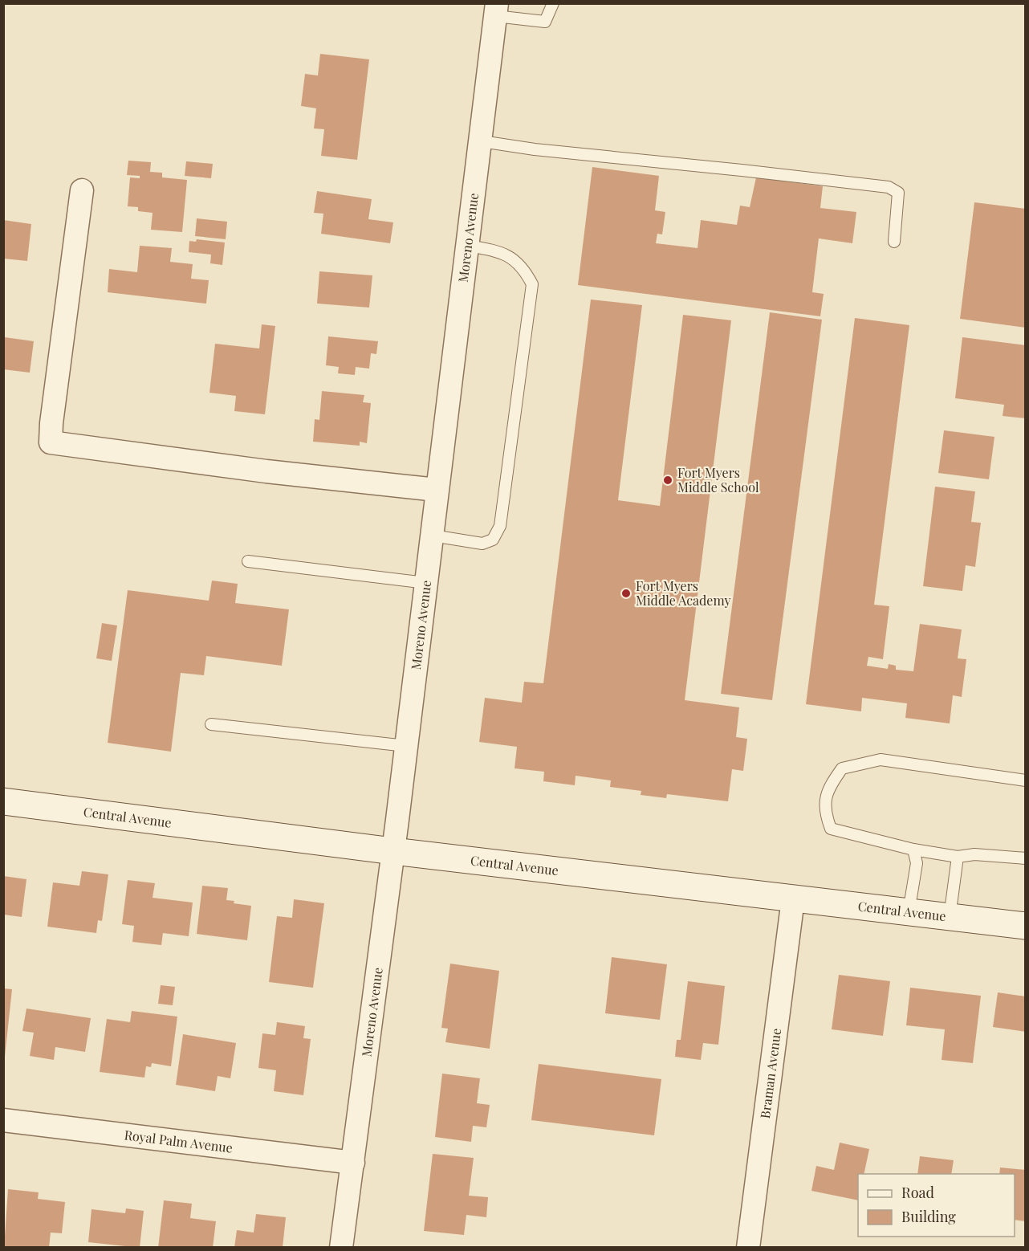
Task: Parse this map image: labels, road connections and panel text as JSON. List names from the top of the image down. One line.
{"streets":{"street":["Moreno Avenue","Central Avenue","Braman Avenue","Royal Palm Avenue"]},"crossings":[["Moreno Avenue","Central Avenue"],["Moreno Avenue","Royal Palm Avenue"],["Central Avenue","Braman Avenue"]],"places":["Fort Myers Middle School","Fort Myers Middle Academy"],"legend":["Road","Building"]}
